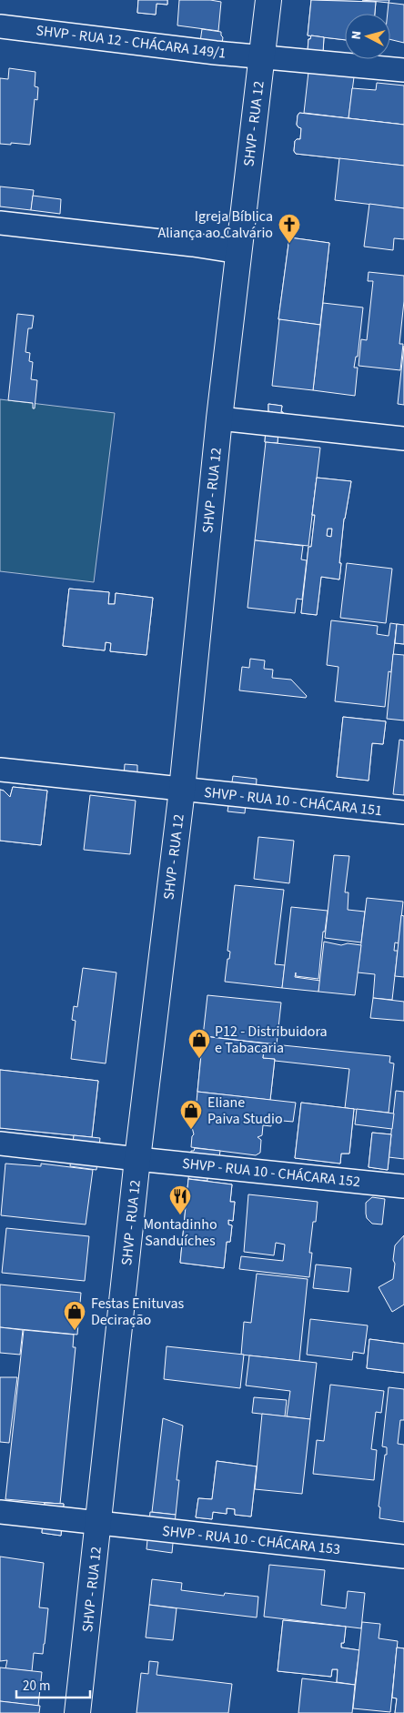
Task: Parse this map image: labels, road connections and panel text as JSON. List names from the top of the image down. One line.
{"streets":{"street":["SHVP - RUA 12 - CHÁCARA 149/1","SHVP - RUA 12","SHVP - RUA 10 - CHÁCARA 151","SHVP - RUA 10 - CHÁCARA 152","SHVP - RUA 10 - CHÁCARA 153"]},"crossings":[["SHVP - RUA 12 - CHÁCARA 149/1","SHVP - RUA 12"],["SHVP - RUA 12","SHVP - RUA 10 - CHÁCARA 151"],["SHVP - RUA 12","SHVP - RUA 10 - CHÁCARA 152"],["SHVP - RUA 12","SHVP - RUA 10 - CHÁCARA 153"]],"places":{"church":["Igreja Bíblica Aliança ao Calvário"],"shop":["P12 - Distribuidora e Tabacaria","Eliane Paiva Studio","Festas Enituvas Deciração"],"restaurant":["Montadinho Sanduíches"]},"scale_bar":"20 m","north":"left"}
